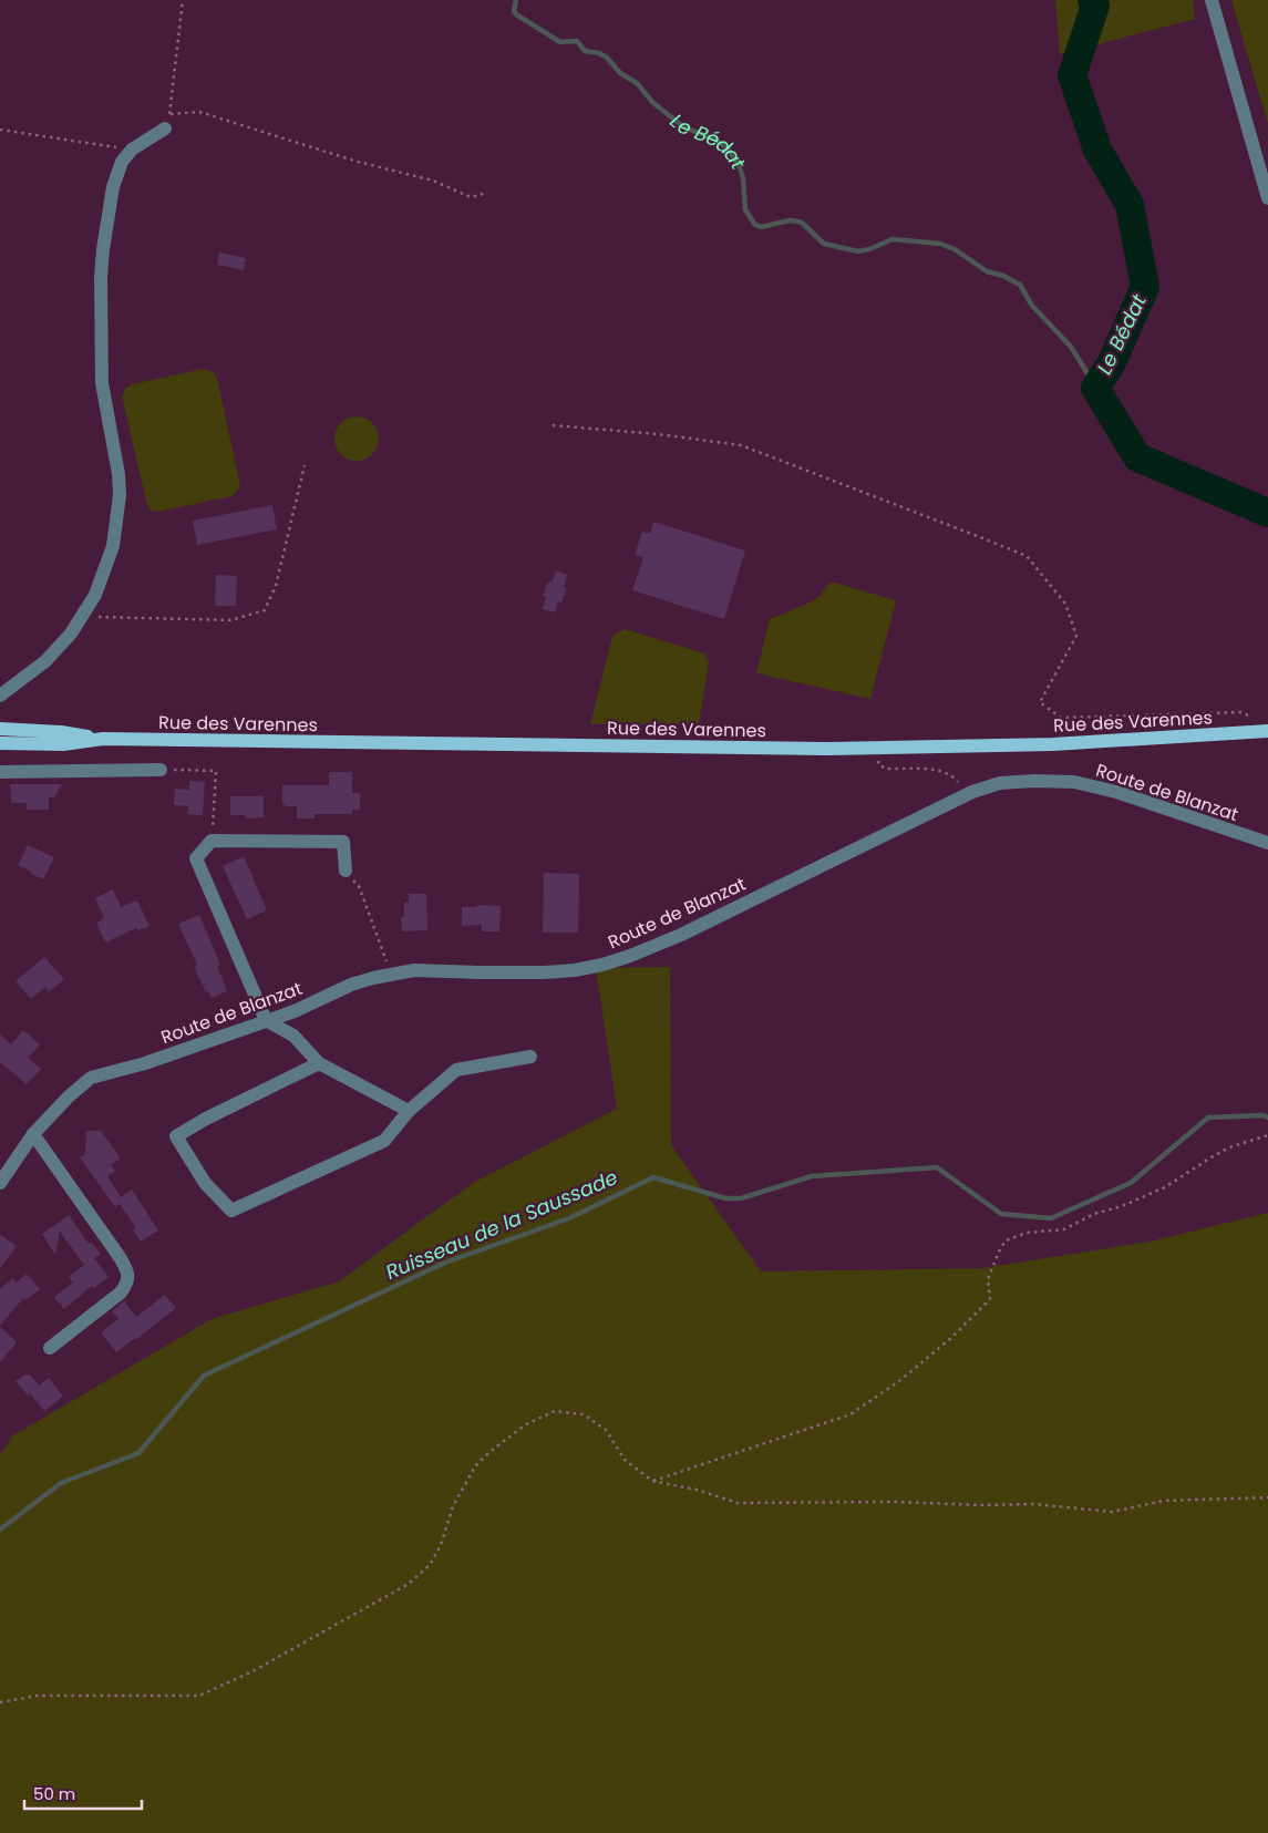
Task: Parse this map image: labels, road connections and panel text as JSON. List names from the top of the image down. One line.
{"streets":{"main road":["Rue des Varennes"],"street":["Route de Blanzat"]},"water":["Le Bédat","Ruisseau de la Saussade"],"scale_bar":"50 m"}
